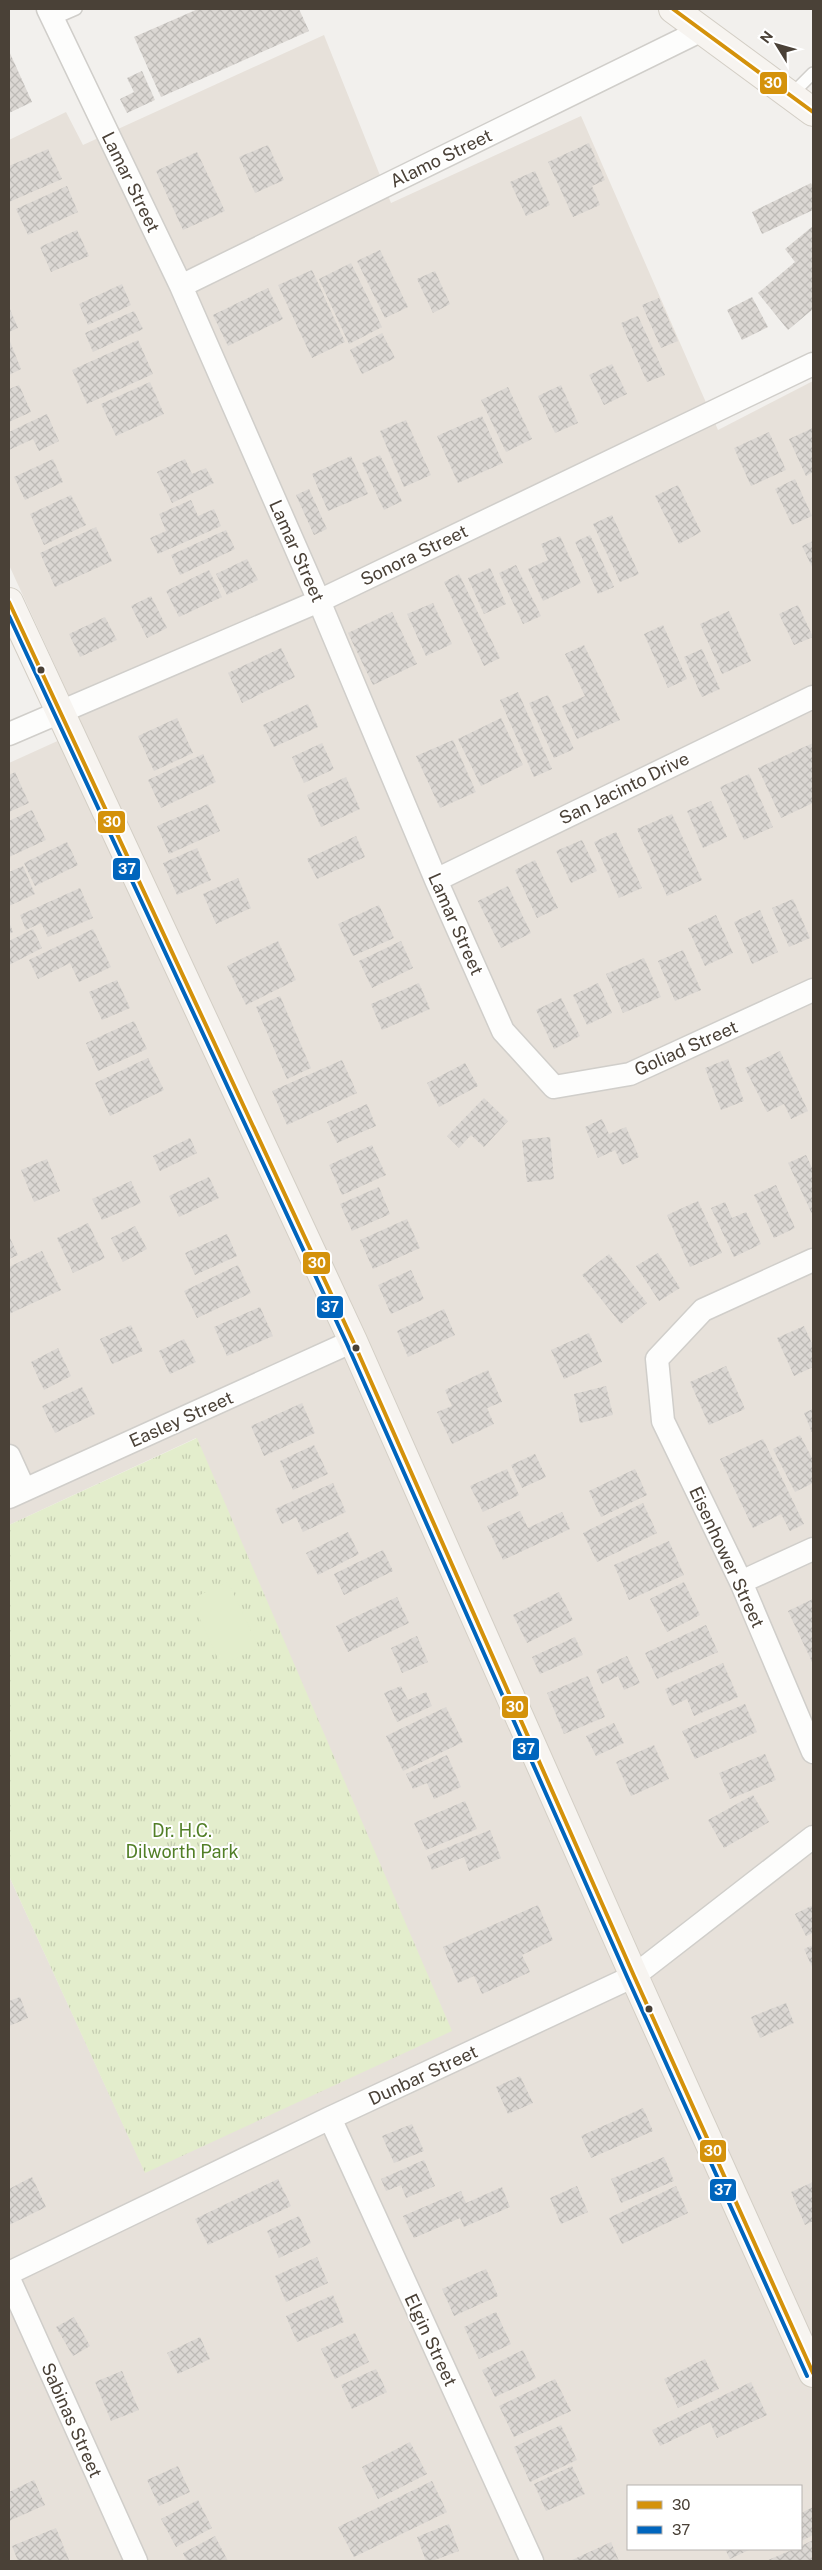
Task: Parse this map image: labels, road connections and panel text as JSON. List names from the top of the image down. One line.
{"streets":{"street":["Alamo Street","Lamar Street","Sonora Street","San Jacinto Drive","Goliad Street","Easley Street","Eisenhower Street","Dunbar Street","Elgin Street","Sabinas Street"]},"crossings":[["Alamo Street","Lamar Street"],["Lamar Street","Sonora Street"],["Lamar Street","San Jacinto Drive"],["Lamar Street","Goliad Street"],["Dunbar Street","Elgin Street"]],"parks":["Dr. H.C. Dilworth Park"],"lines":["transit line 30","transit line 37"],"legend":["30","37"],"north":"top left"}
